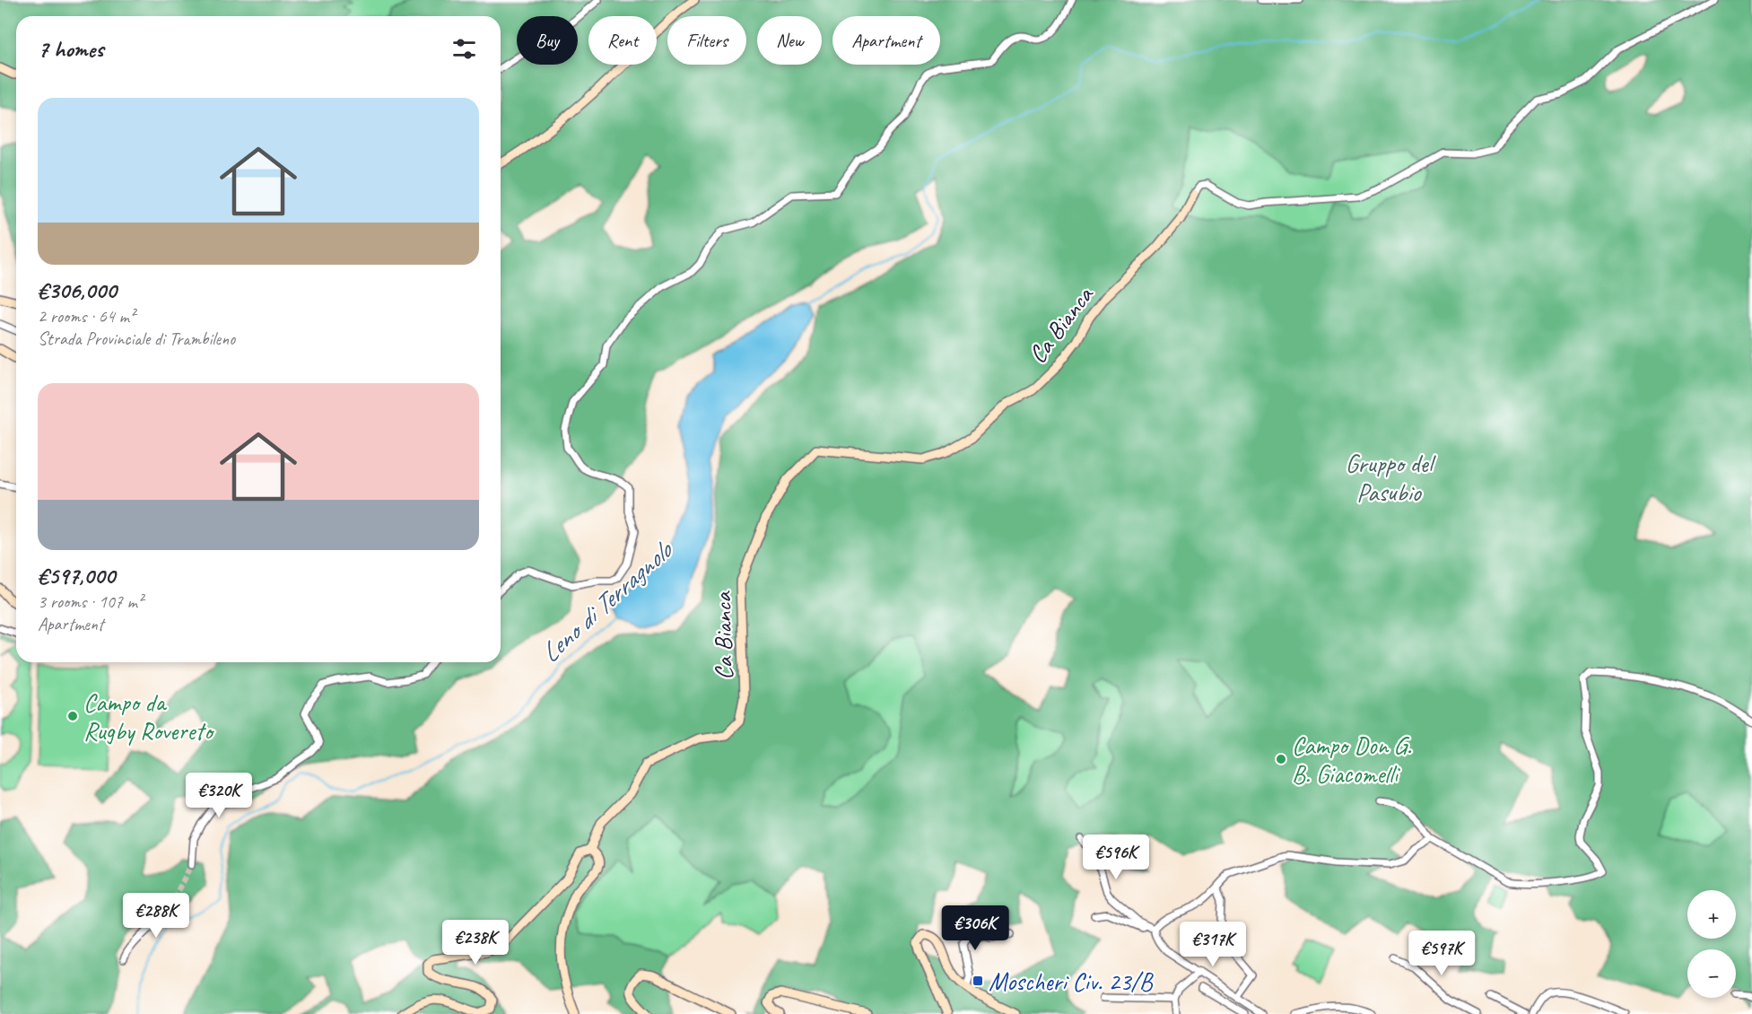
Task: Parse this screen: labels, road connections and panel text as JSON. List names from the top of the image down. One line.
{"streets":{"street":["Ca Bianca"]},"water":["Leno di Terragnolo"],"parks":["Gruppo del Pasubio"],"places":{"other":["Campo da Rugby Rovereto","Campo Don G. B. Giacomelli"],"transit":["Moscheri Civ. 23/B"]},"page":{"chip":["Buy","Rent","Filters","New","Apartment"],"heading":"7 homes","list":[{"name":"€306,000","note":"2 rooms · 64 m² · Strada Provinciale di Trambileno"},{"name":"€597,000","note":"3 rooms · 107 m² · Apartment"}],"price":["€320K","€596K","€288K","€306K","€238K","€317K","€597K"],"map_buttons":["+","−"]}}
